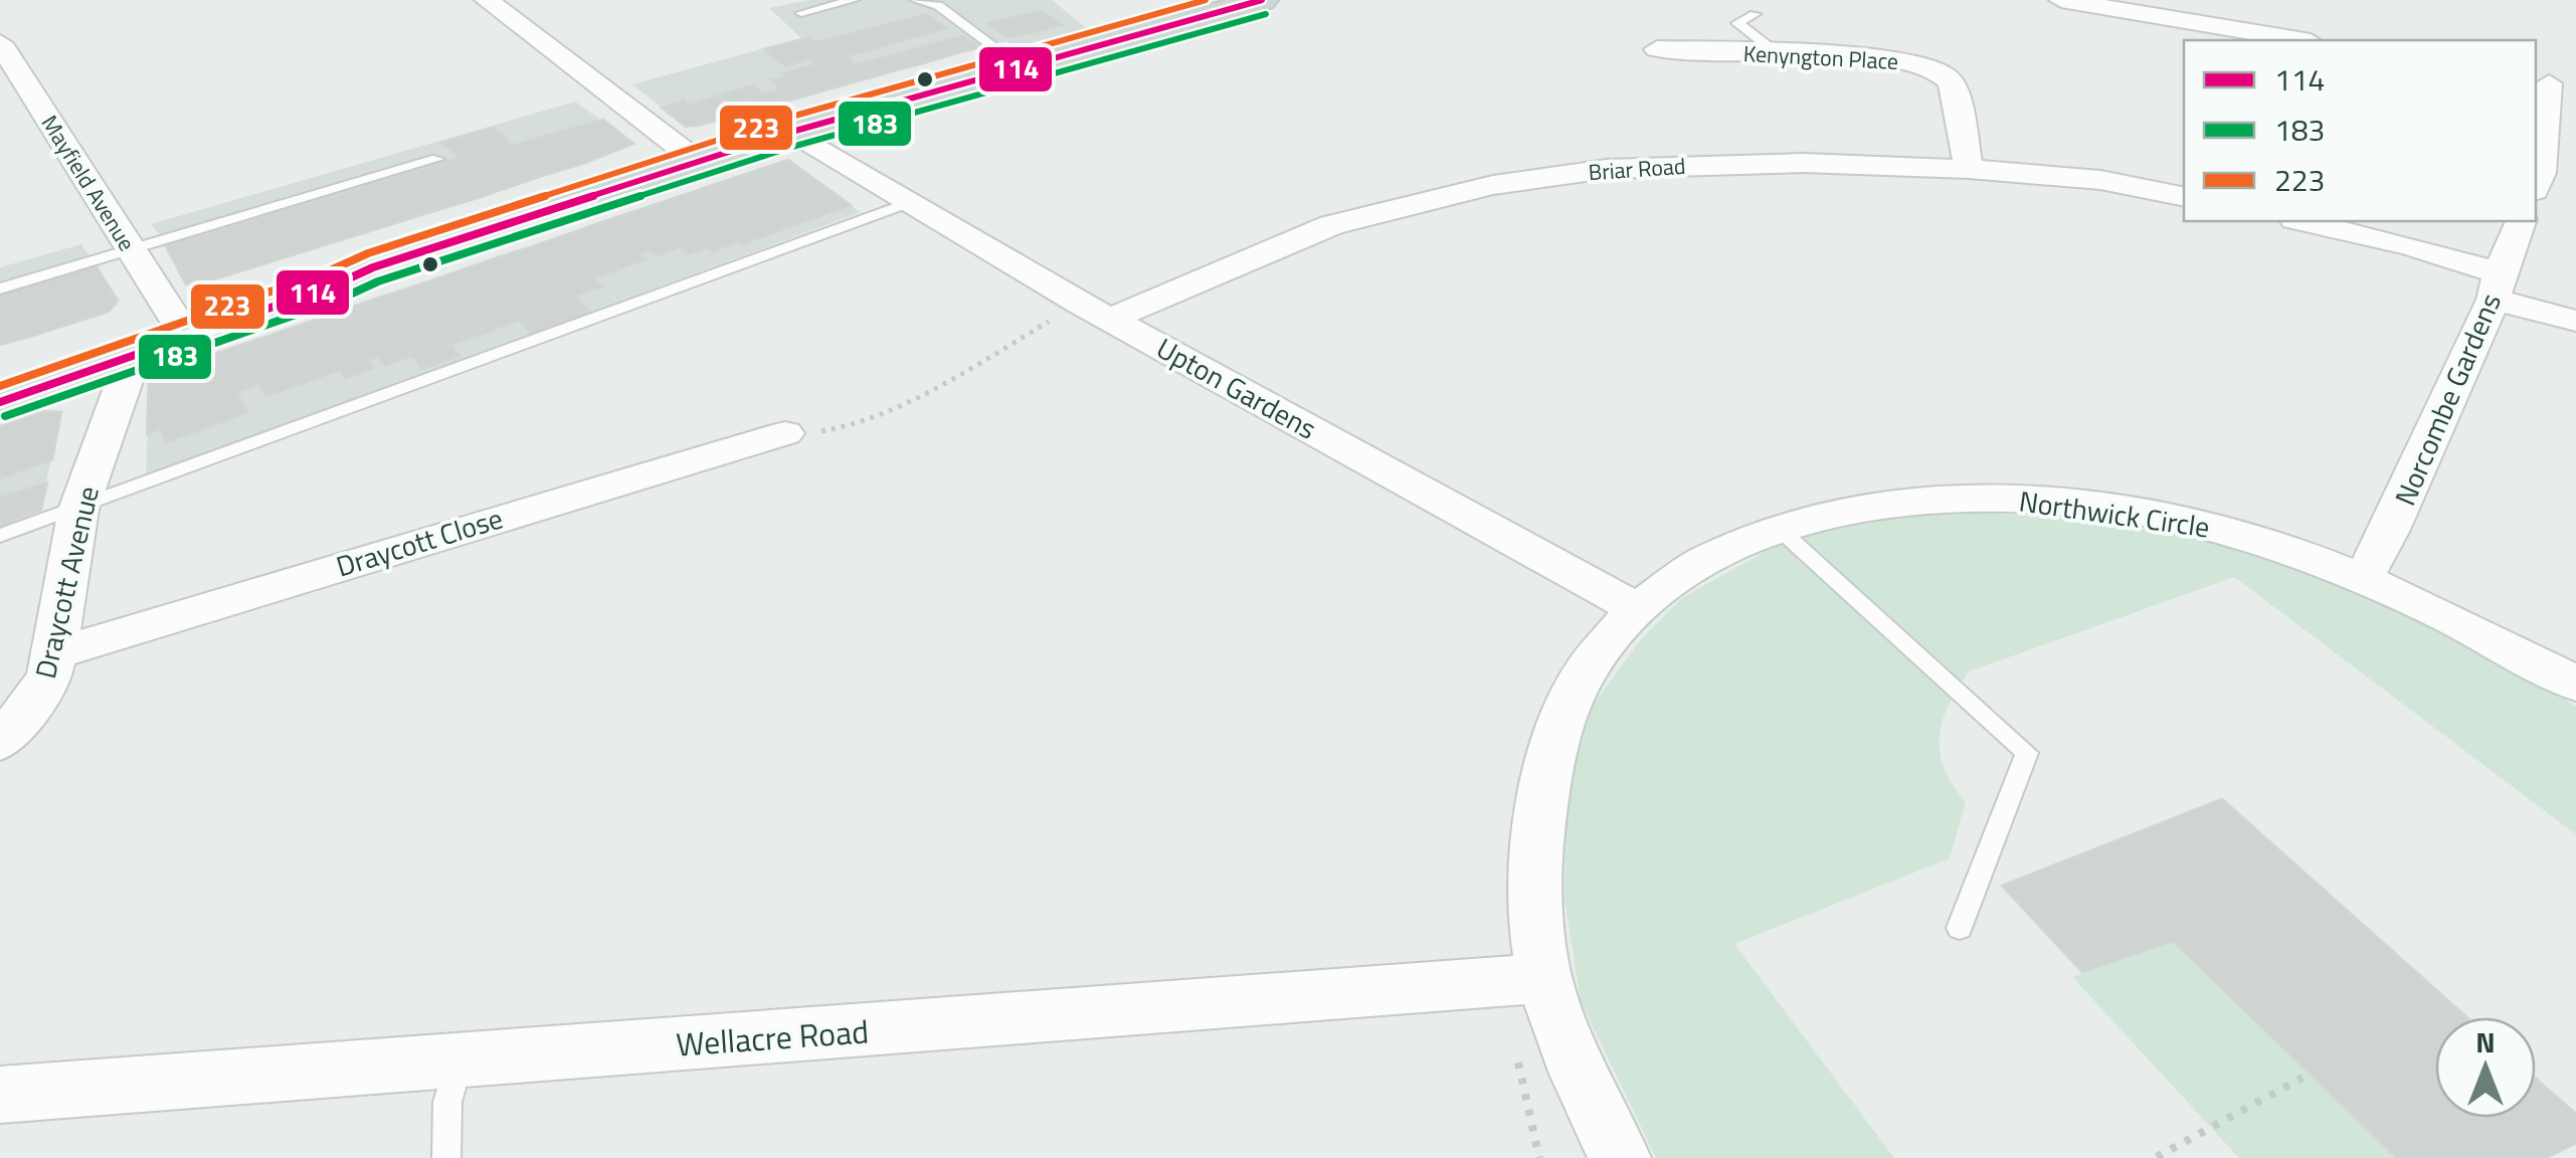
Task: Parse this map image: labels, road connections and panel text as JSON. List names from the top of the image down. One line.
{"streets":{"street":["Kenyngton Place","Briar Road","Mayfield Avenue","Upton Gardens","Norcombe Gardens","Northwick Circle","Draycott Close","Draycott Avenue","Wellacre Road"]},"crossings":[["Kenyngton Place","Briar Road"],["Briar Road","Upton Gardens"],["Upton Gardens","Northwick Circle"],["Norcombe Gardens","Northwick Circle"],["Northwick Circle","Wellacre Road"],["Draycott Close","Draycott Avenue"]],"lines":["transit line 114","transit line 223","transit line 183"],"legend":["114","183","223"],"north":"top"}
